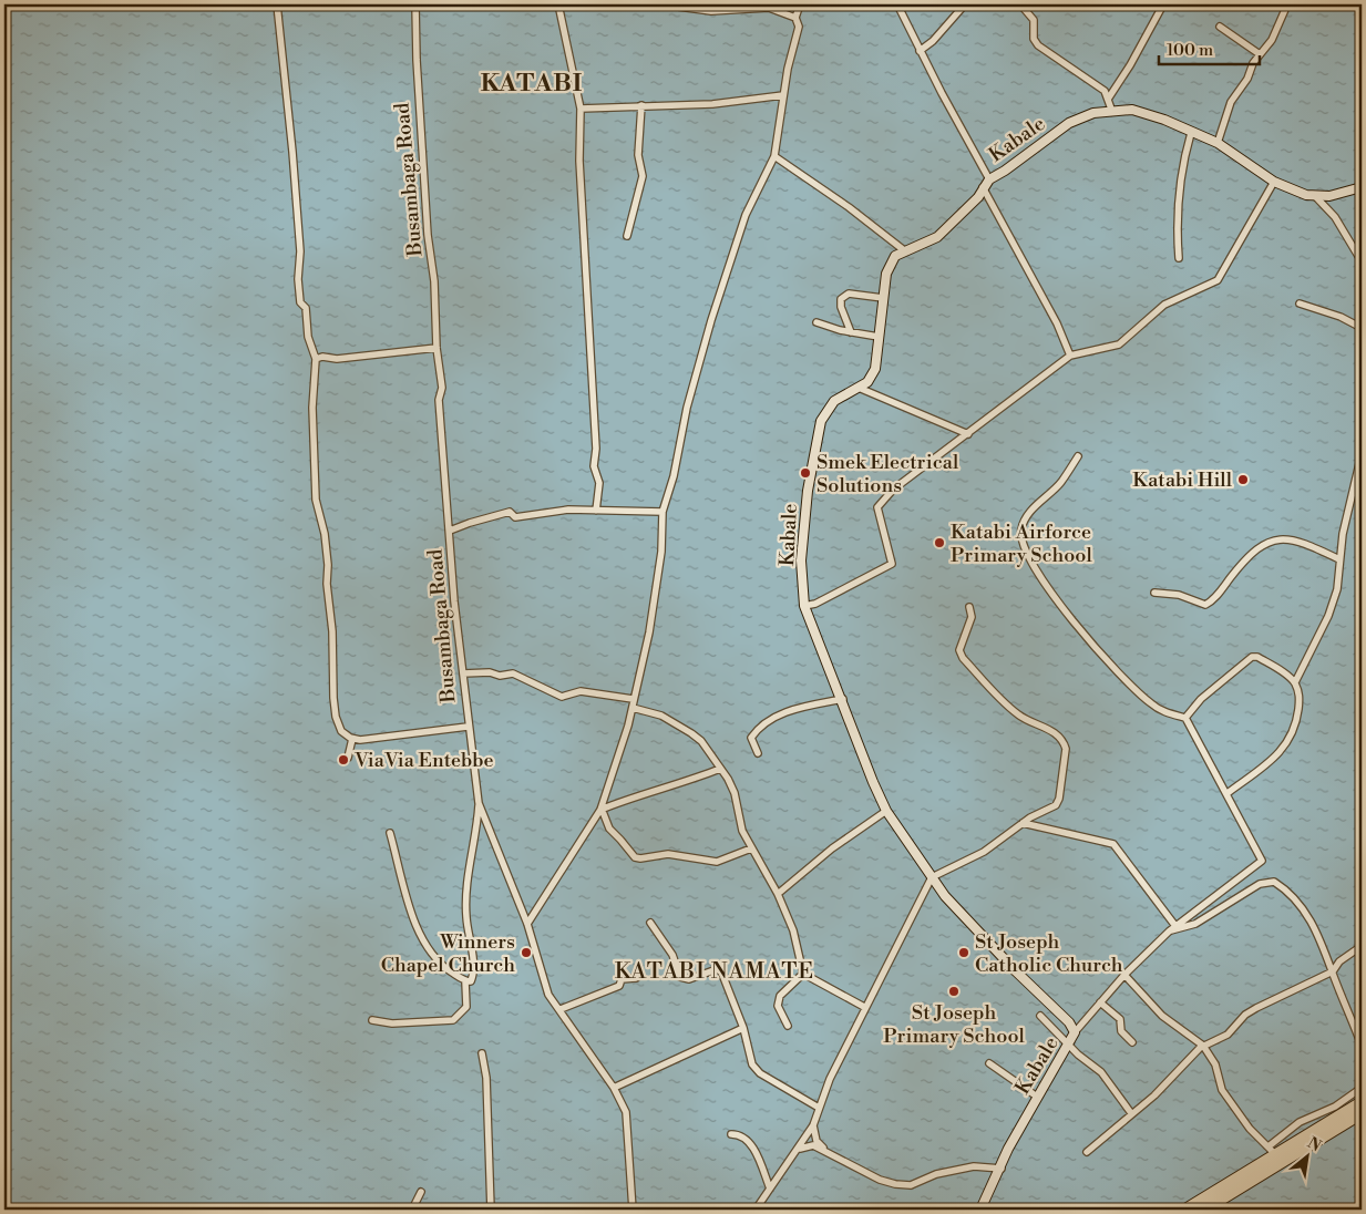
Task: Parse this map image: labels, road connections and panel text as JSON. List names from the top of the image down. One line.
{"streets":{"street":["Kabale","Busambaga Road"]},"districts":["KATABI","KATABI NAMATE"],"places":["Smek Electrical Solutions","Katabi Hill","Katabi Airforce Primary School","ViaVia Entebbe","Winners Chapel Church","St Joseph Catholic Church","St Joseph Primary School"],"scale_bar":"100 m","north":"top right"}
